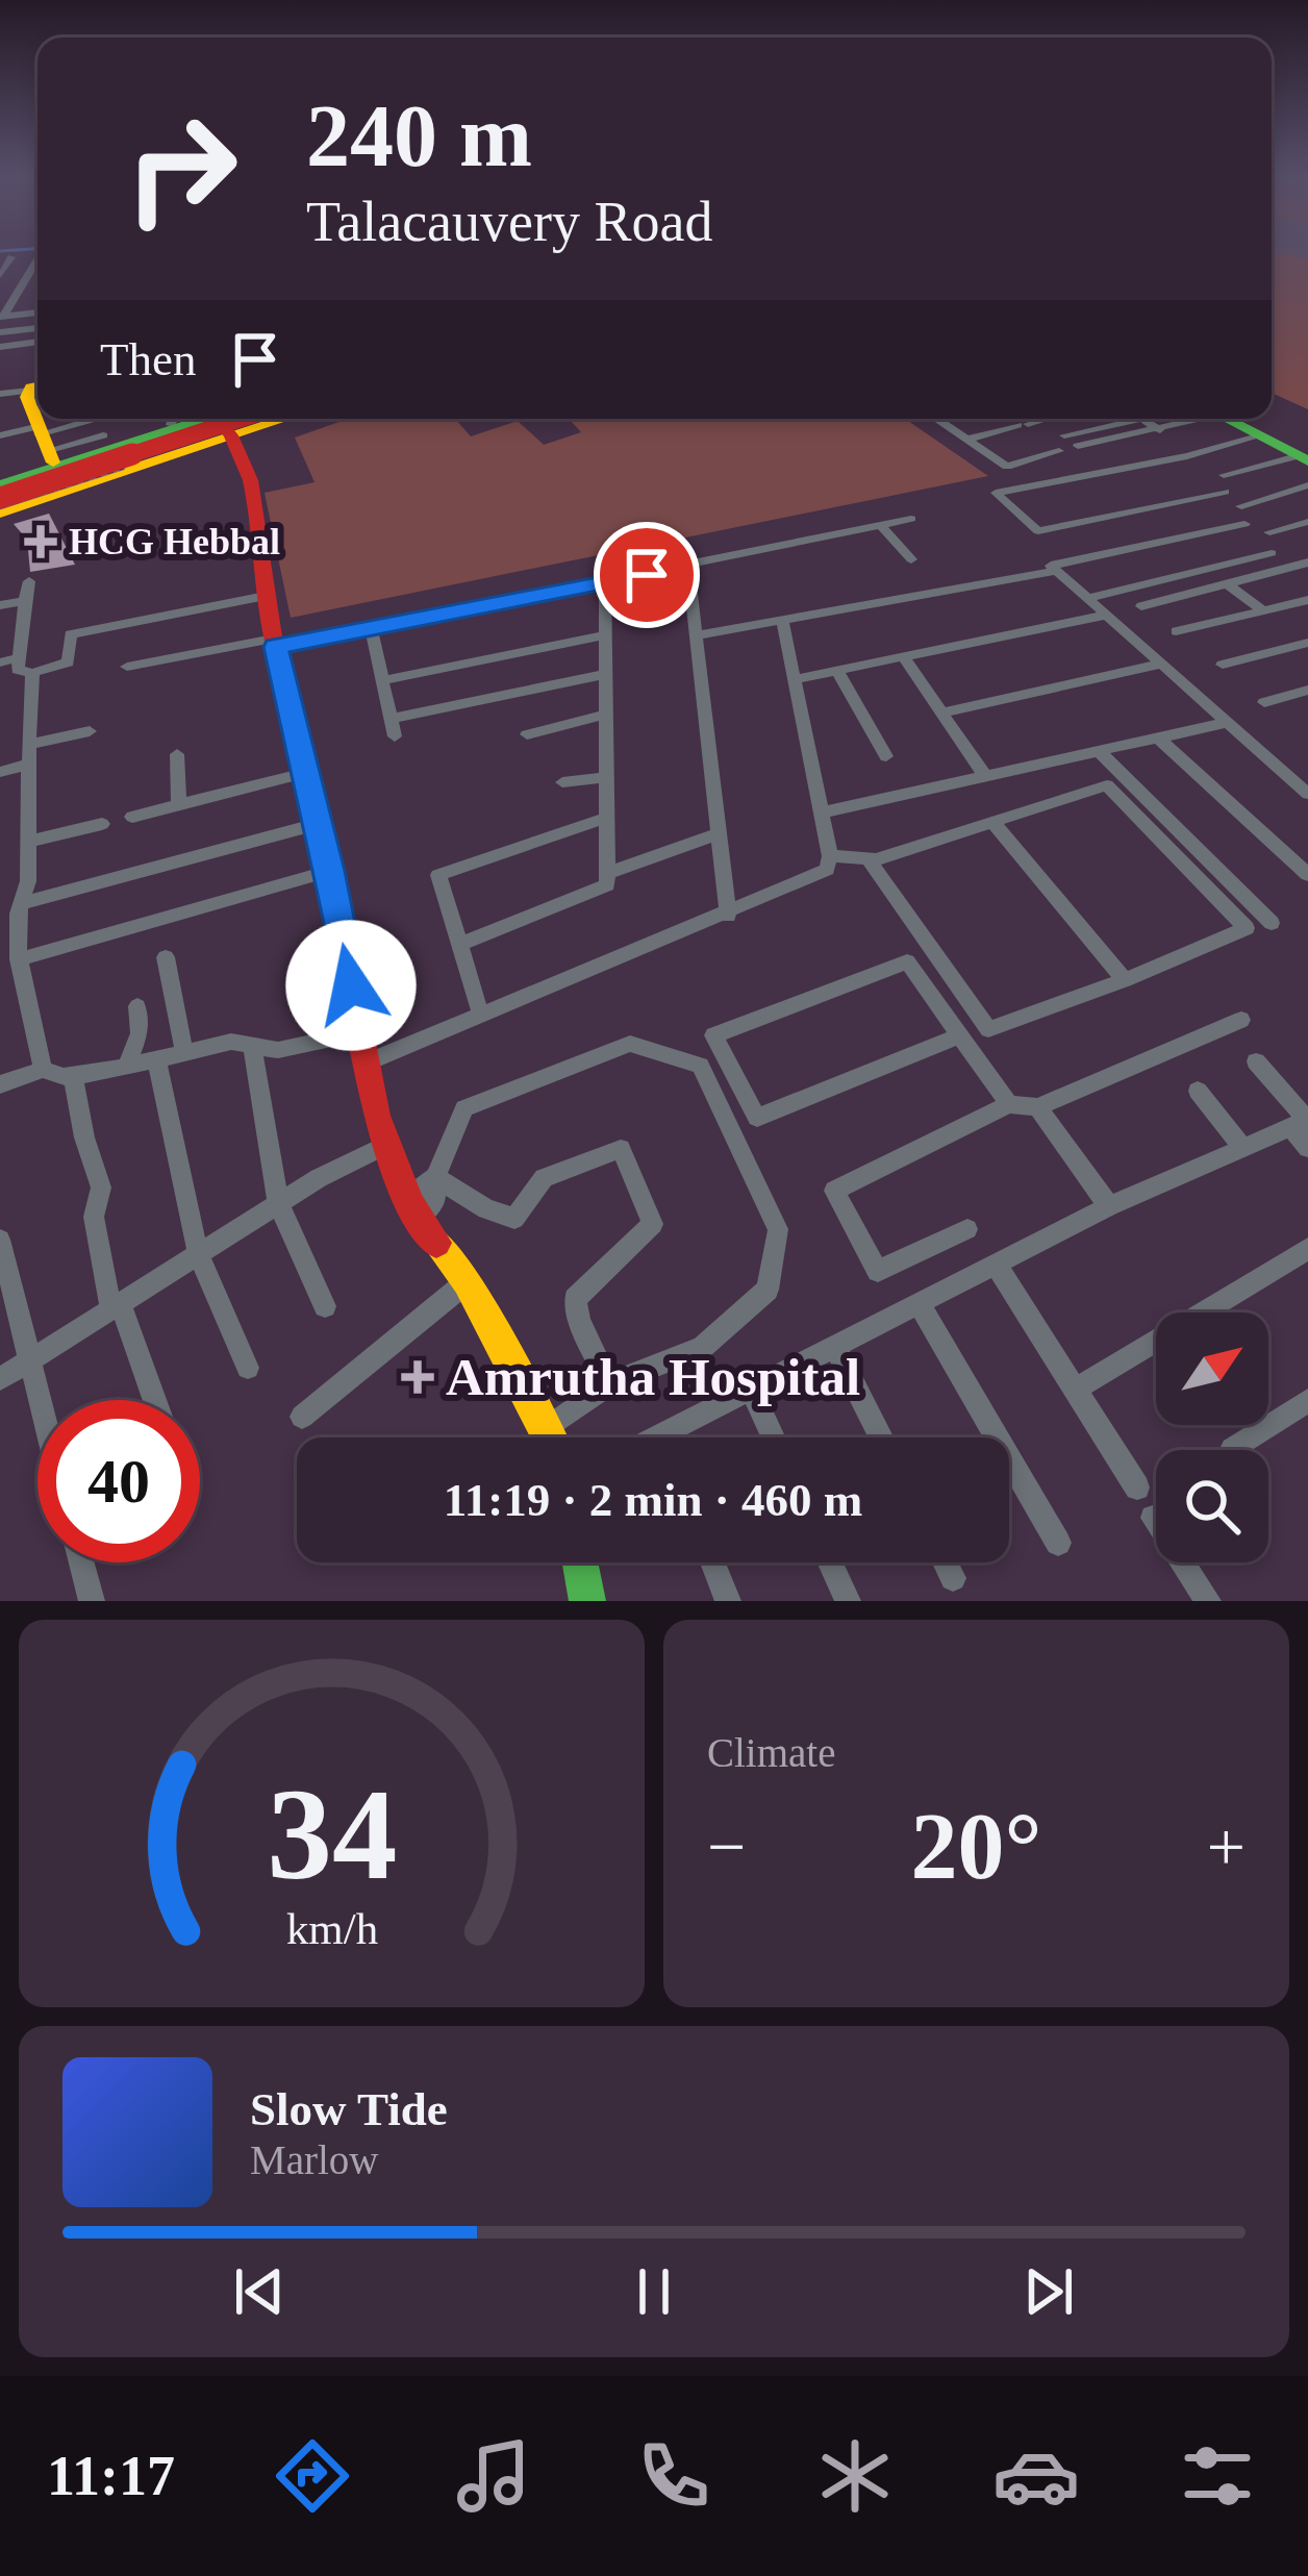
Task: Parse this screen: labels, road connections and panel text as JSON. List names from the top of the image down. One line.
{"places":{"health":["HCG Hebbal","Amrutha Hospital"]},"north":"top right","page":{"turn":["240 m","Talacauvery Road"],"then":"Then","limit":"40","trip":"11:19 · 2 min · 460 m","tile":"Climate","heat":["−","20°","+"],"song":["Slow Tide","Marlow"],"tabs":"11:17","gauge":["34","km/h"]}}
